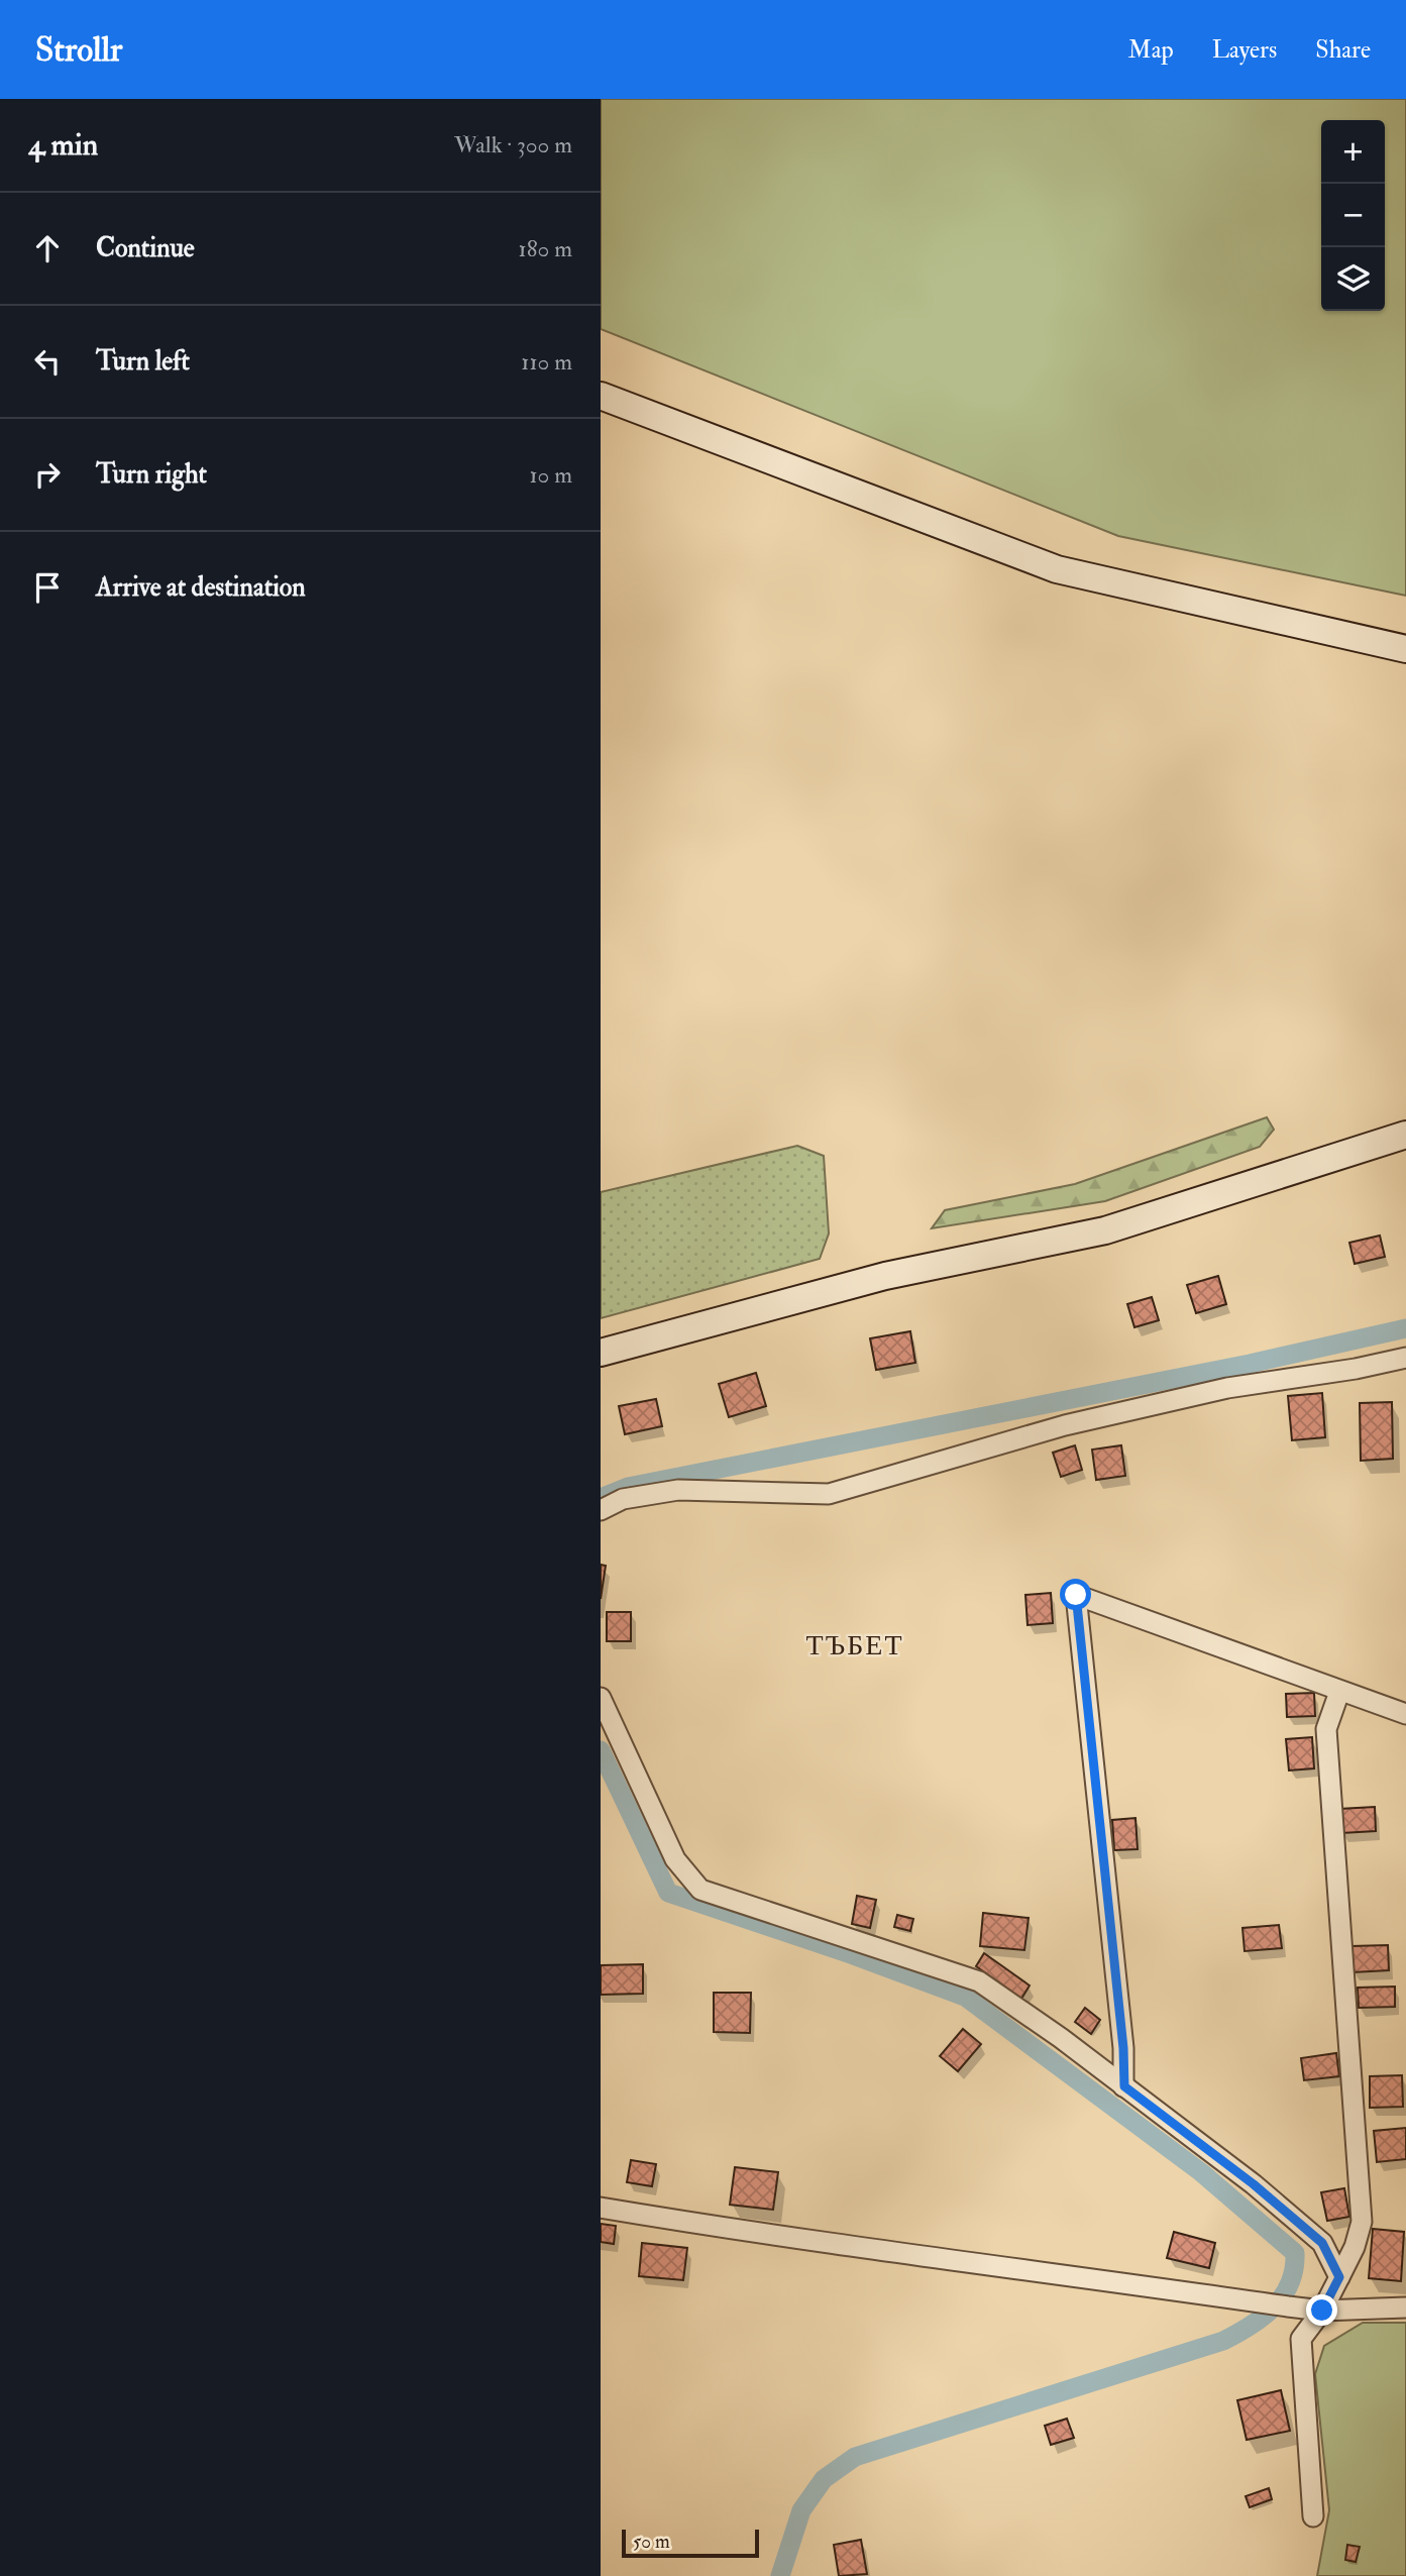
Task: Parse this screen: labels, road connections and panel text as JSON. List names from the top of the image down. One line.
{"districts":["ТЪБЕТ"],"scale_bar":"50 m","page":{"header":"Strollr","nav":["Map","Layers","Share"],"heading":["4 min","Walk · 300 m"],"map_buttons":["+","−"],"list":[["Continue","180 m"],["Turn left","110 m"],["Turn right","10 m"],"Arrive at destination"],"scale":"50 m"}}
